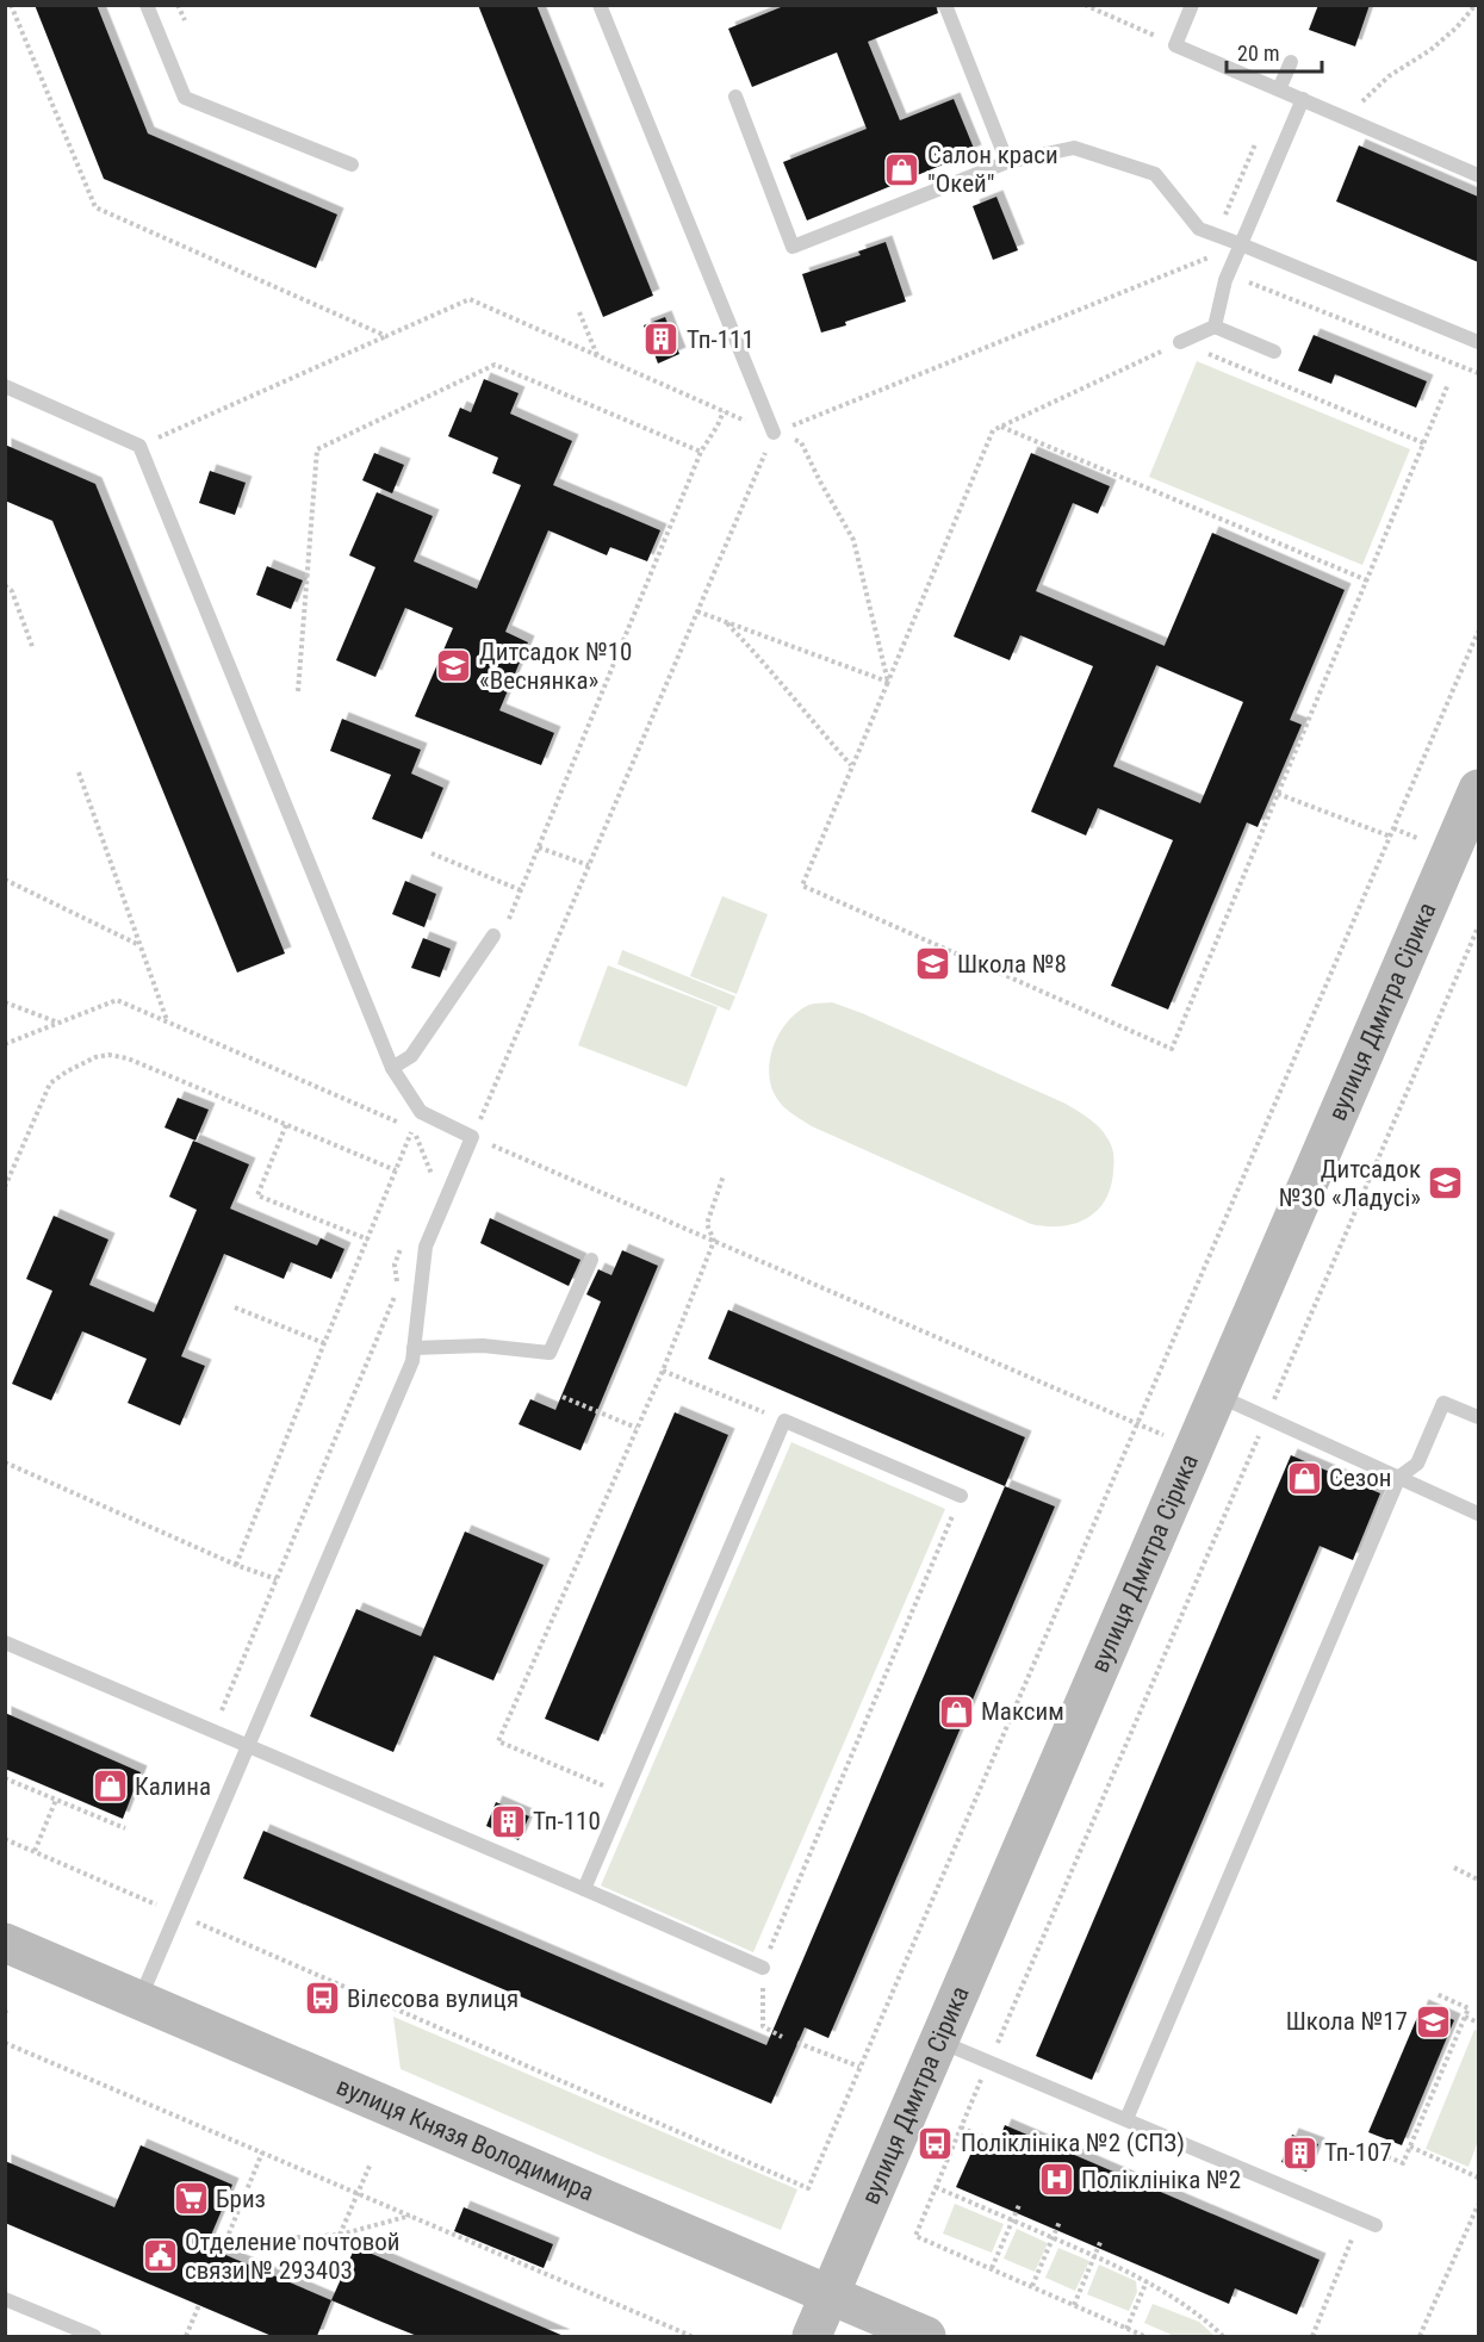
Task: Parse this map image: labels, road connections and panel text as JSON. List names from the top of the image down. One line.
{"streets":{"street":["вулиця Дмитра Сірика","вулиця Князя Володимира"]},"crossings":[["вулиця Дмитра Сірика","вулиця Князя Володимира"]],"places":{"shop":["Салон краси \"Окей\"","Сезон","Максим","Калина"],"building":["Тп-111","Тп-110","Тп-107"],"school or university":["Дитсадок №10 «Веснянка»","Школа №8","Дитсадок №30 «Ладусі»","Школа №17"],"bus stop":["Вілєсова вулиця","Поліклініка №2 (СПЗ)"],"hospital":["Поліклініка №2"],"supermarket":["Бриз"],"public building":["Отделение почтовой связи № 293403"]},"scale_bar":"20 m"}
